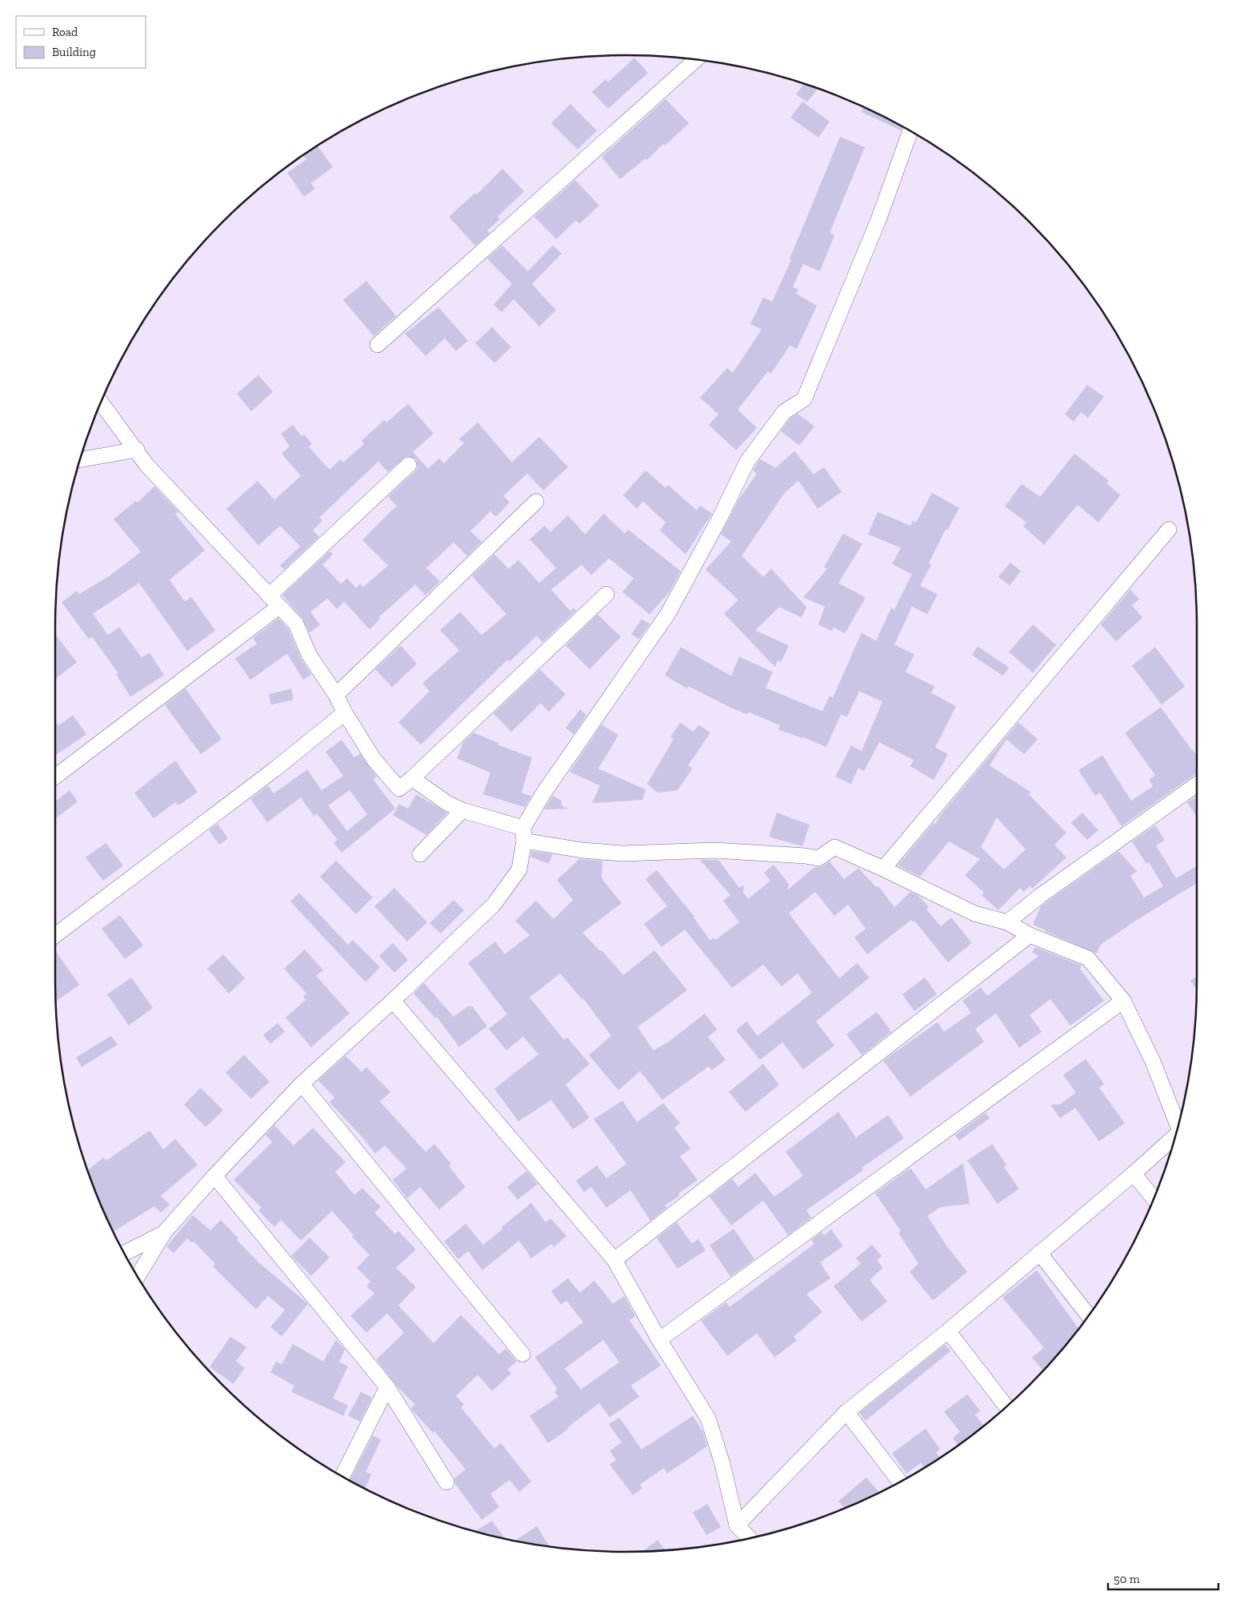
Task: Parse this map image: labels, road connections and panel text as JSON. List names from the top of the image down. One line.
{"legend":["Road","Building"],"scale_bar":"50 m"}
